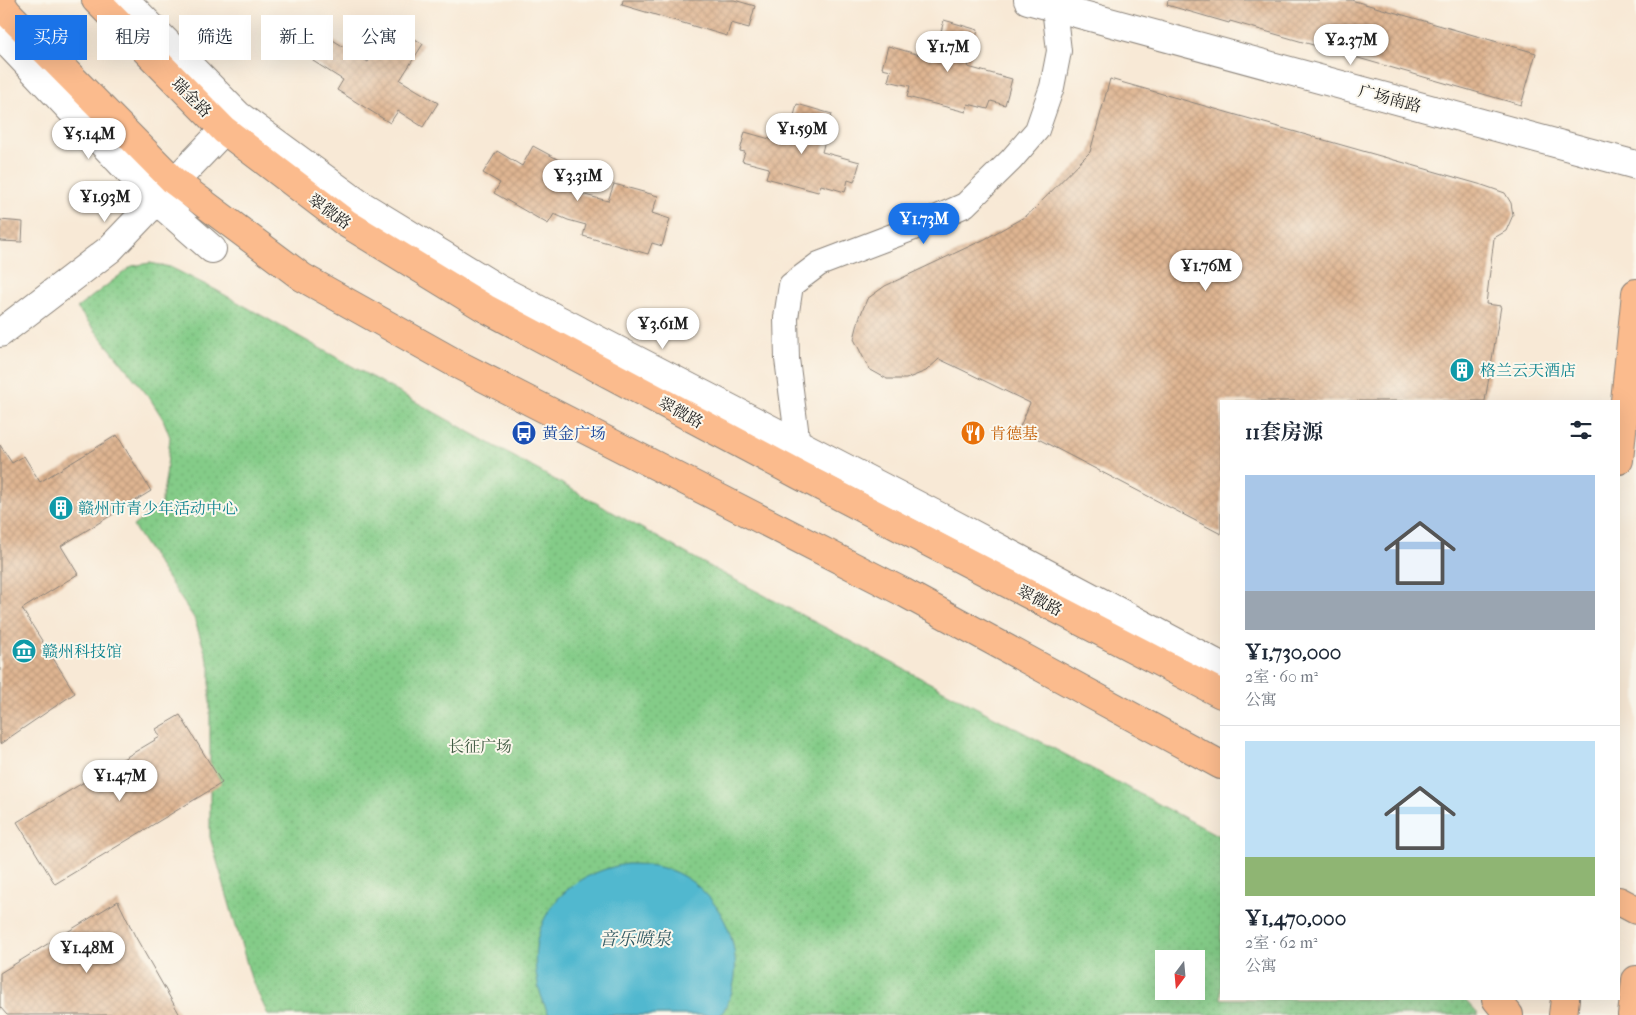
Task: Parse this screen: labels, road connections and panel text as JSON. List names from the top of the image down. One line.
{"streets":{"main road":["瑞金路","翠微路"],"street":["广场南路"]},"crossings":[["瑞金路","翠微路"]],"water":["音乐喷泉"],"parks":["长征广场"],"places":{"building":["格兰云天酒店","赣州市青少年活动中心"],"bus stop":["黄金广场"],"restaurant":["肯德基"],"museum":["赣州科技馆"]},"north":"bottom","page":{"chip":["买房","租房","筛选","新上","公寓"],"price":["¥2.37M","¥1.7M","¥1.59M","¥5.14M","¥3.31M","¥1.93M","¥1.73M","¥1.76M","¥3.61M","¥1.47M","¥1.48M"],"heading":"11套房源","list":[{"name":"¥1,730,000","note":"2室 · 60 m² · 公寓"},{"name":"¥1,470,000","note":"2室 · 62 m² · 公寓"}]}}
